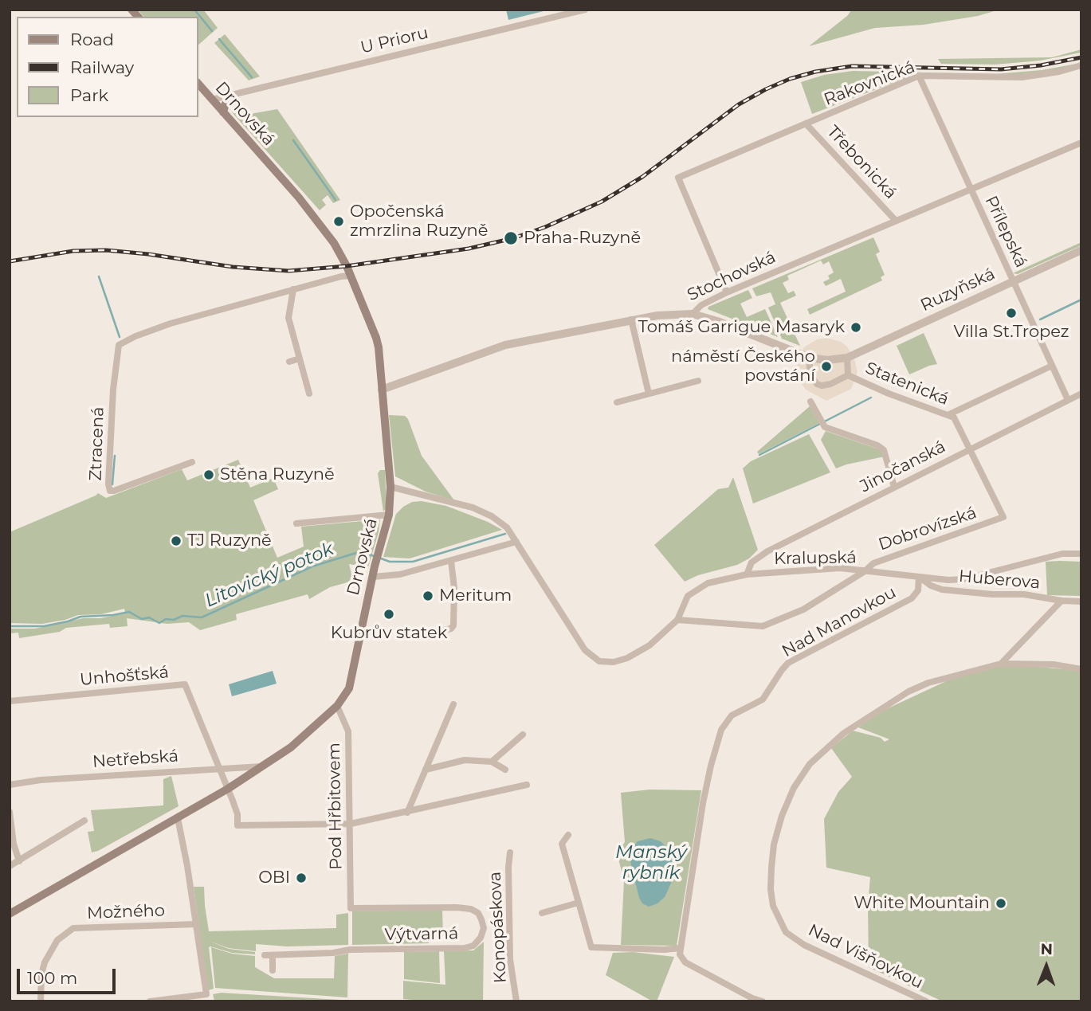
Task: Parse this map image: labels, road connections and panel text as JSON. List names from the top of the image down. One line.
{"streets":{"main road":["Drnovská"],"street":["U Prioru","Rakovnická","Třebonická","Přílepská","Stochovská","Ruzyňská","Statenická","Ztracená","Jinočanská","Dobrovízská","Kralupská","Huberova","Nad Manovkou","Unhošťská","Netřebská","Pod Hřbitovem","Možného","Konopáskova","Výtvarná","Nad Višňovkou"]},"crossings":[["U Prioru","Drnovská"],["Rakovnická","Třebonická"],["Rakovnická","Přílepská"],["Rakovnická","Stochovská"],["Drnovská","Stochovská"],["Drnovská","Netřebská"],["Drnovská","Pod Hřbitovem"],["Třebonická","Stochovská"],["Přílepská","Stochovská"],["Přílepská","Ruzyňská"],["Přílepská","Jinočanská"],["Statenická","Jinočanská"],["Statenická","Dobrovízská"],["Jinočanská","Kralupská"],["Dobrovízská","Kralupská"],["Kralupská","Huberova"],["Kralupská","Nad Manovkou"],["Huberova","Nad Manovkou"],["Unhošťská","Netřebská"],["Pod Hřbitovem","Výtvarná"]],"water":["Litovický potok","Manský rybník"],"places":["Opočenská zmrzlina Ruzyně","Praha-Ruzyně","Villa St.Tropez","Tomáš Garrigue Masaryk","náměstí Českého povstání","Stěna Ruzyně","TJ Ruzyně","Meritum","Kubrův statek","OBI","White Mountain"],"legend":["Road","Railway","Park"],"scale_bar":"100 m","north":"top"}
